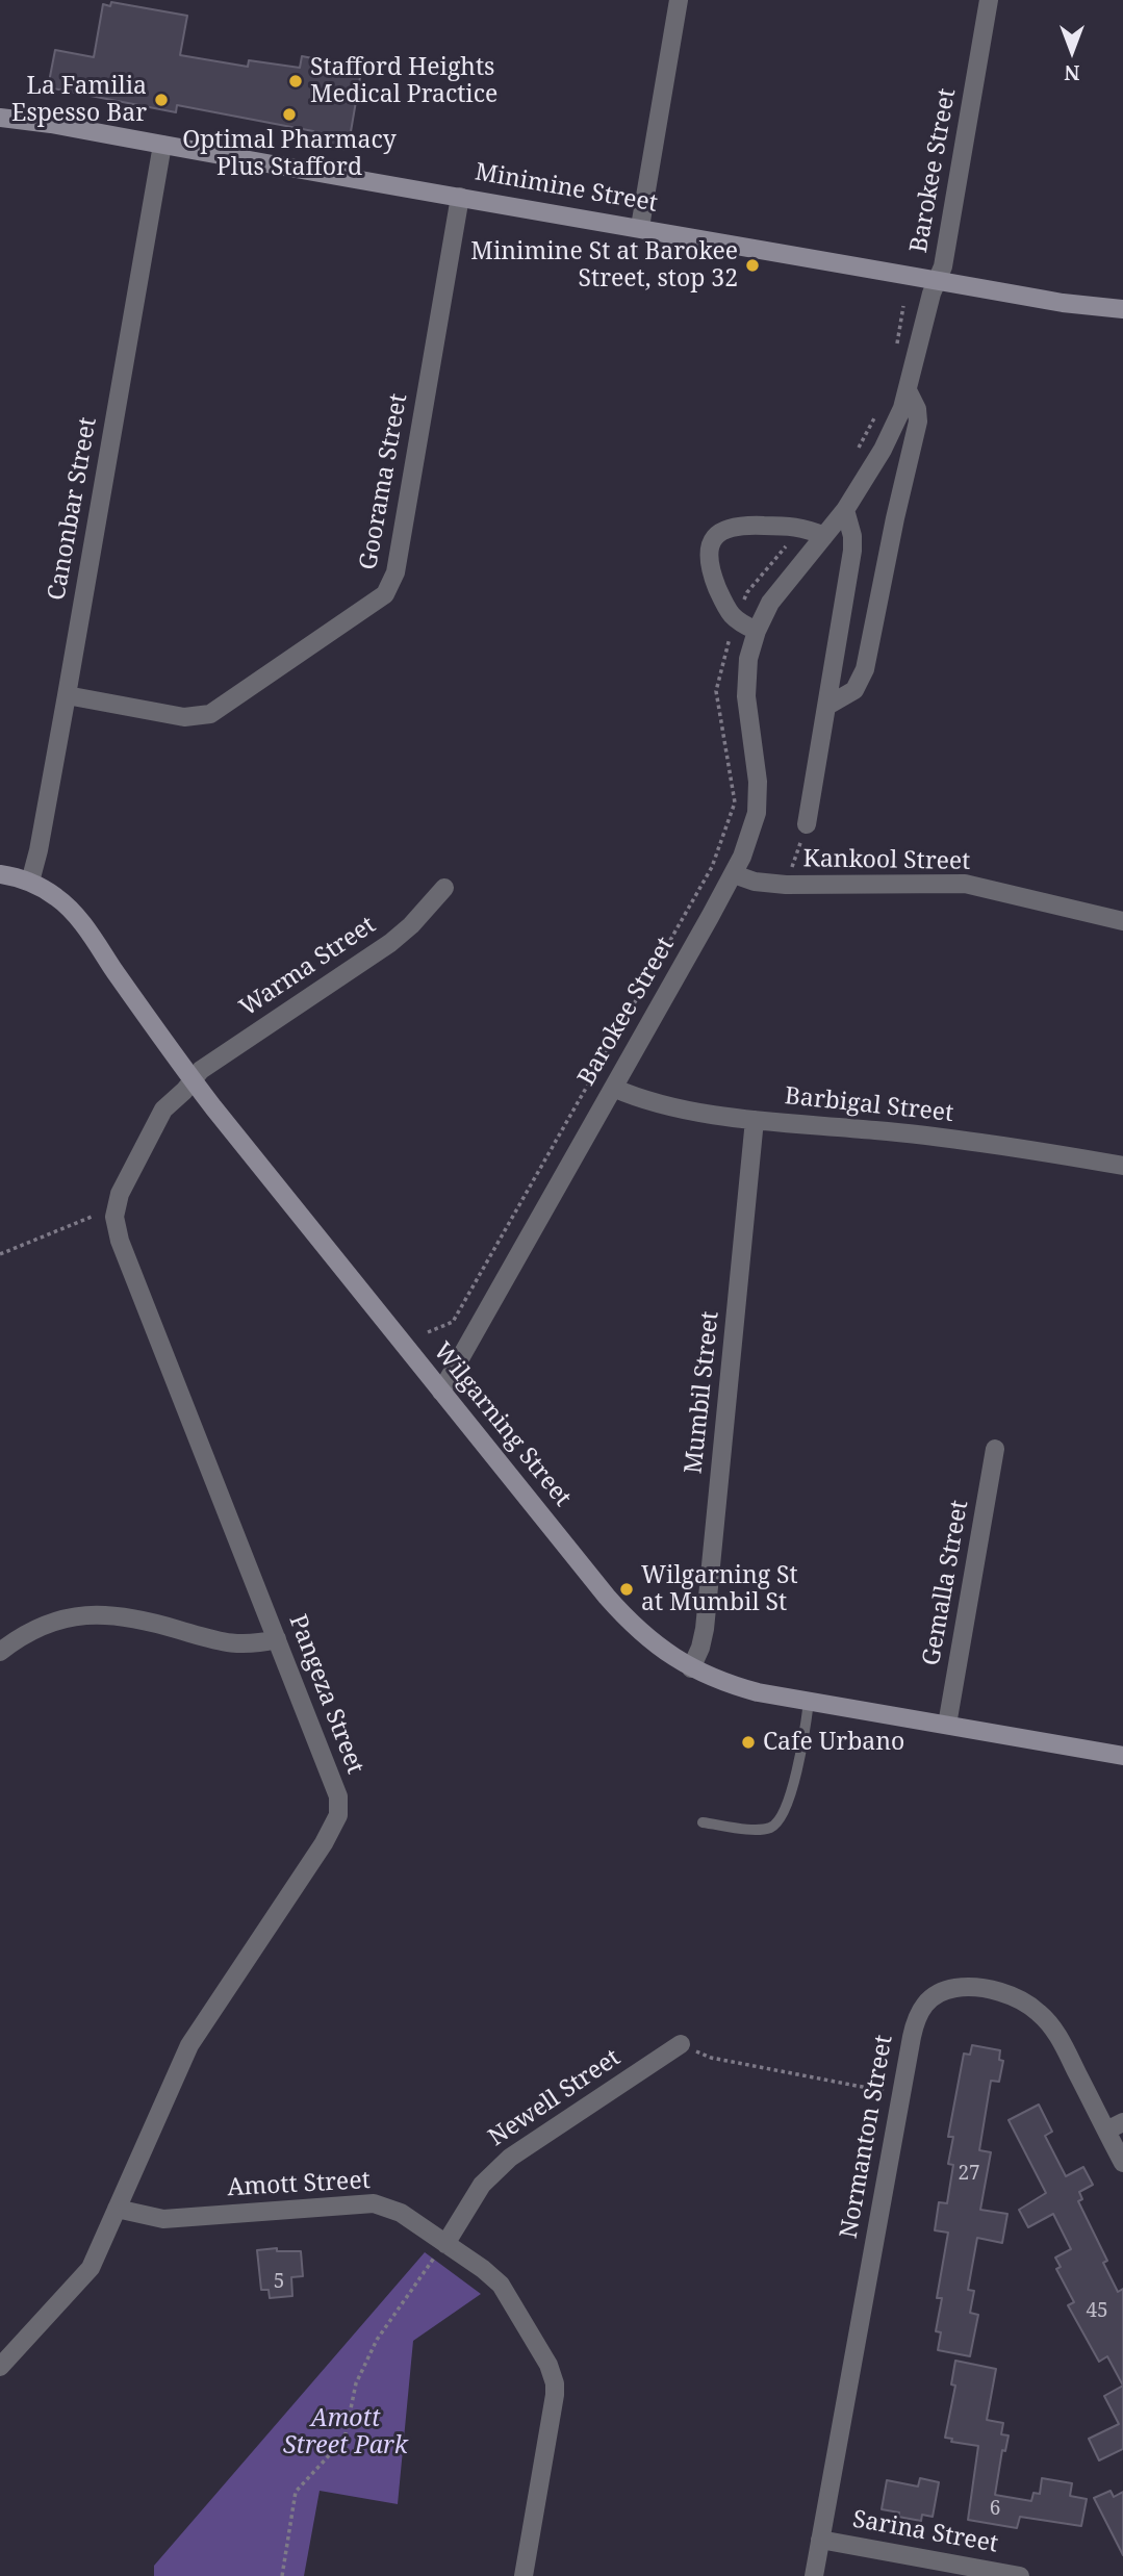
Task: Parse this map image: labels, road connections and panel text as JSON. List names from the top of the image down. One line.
{"streets":{"street":["Barokee Street","Minimine Street","Goorama Street","Canonbar Street","Kankool Street","Warma Street","Barbigal Street","Mumbil Street","Wilgarning Street","Gemalla Street","Pangeza Street","Newell Street","Normanton Street","Amott Street","Sarina Street"]},"crossings":[["Barokee Street","Minimine Street"],["Barokee Street","Kankool Street"],["Barokee Street","Barbigal Street"],["Barokee Street","Wilgarning Street"],["Minimine Street","Goorama Street"],["Minimine Street","Canonbar Street"],["Goorama Street","Canonbar Street"],["Canonbar Street","Wilgarning Street"],["Warma Street","Wilgarning Street"],["Warma Street","Pangeza Street"],["Barbigal Street","Mumbil Street"],["Mumbil Street","Wilgarning Street"],["Wilgarning Street","Gemalla Street"],["Wilgarning Street","Pangeza Street"],["Pangeza Street","Amott Street"],["Newell Street","Amott Street"],["Normanton Street","Sarina Street"]],"parks":["Amott Street Park"],"places":["Stafford Heights Medical Practice","La Familia Espesso Bar","Optimal Pharmacy Plus Stafford","Minimine St at Barokee Street, stop 32","Wilgarning St at Mumbil St","Cafe Urbano"],"house_numbers":["27","5","45","6"],"north":"bottom"}
